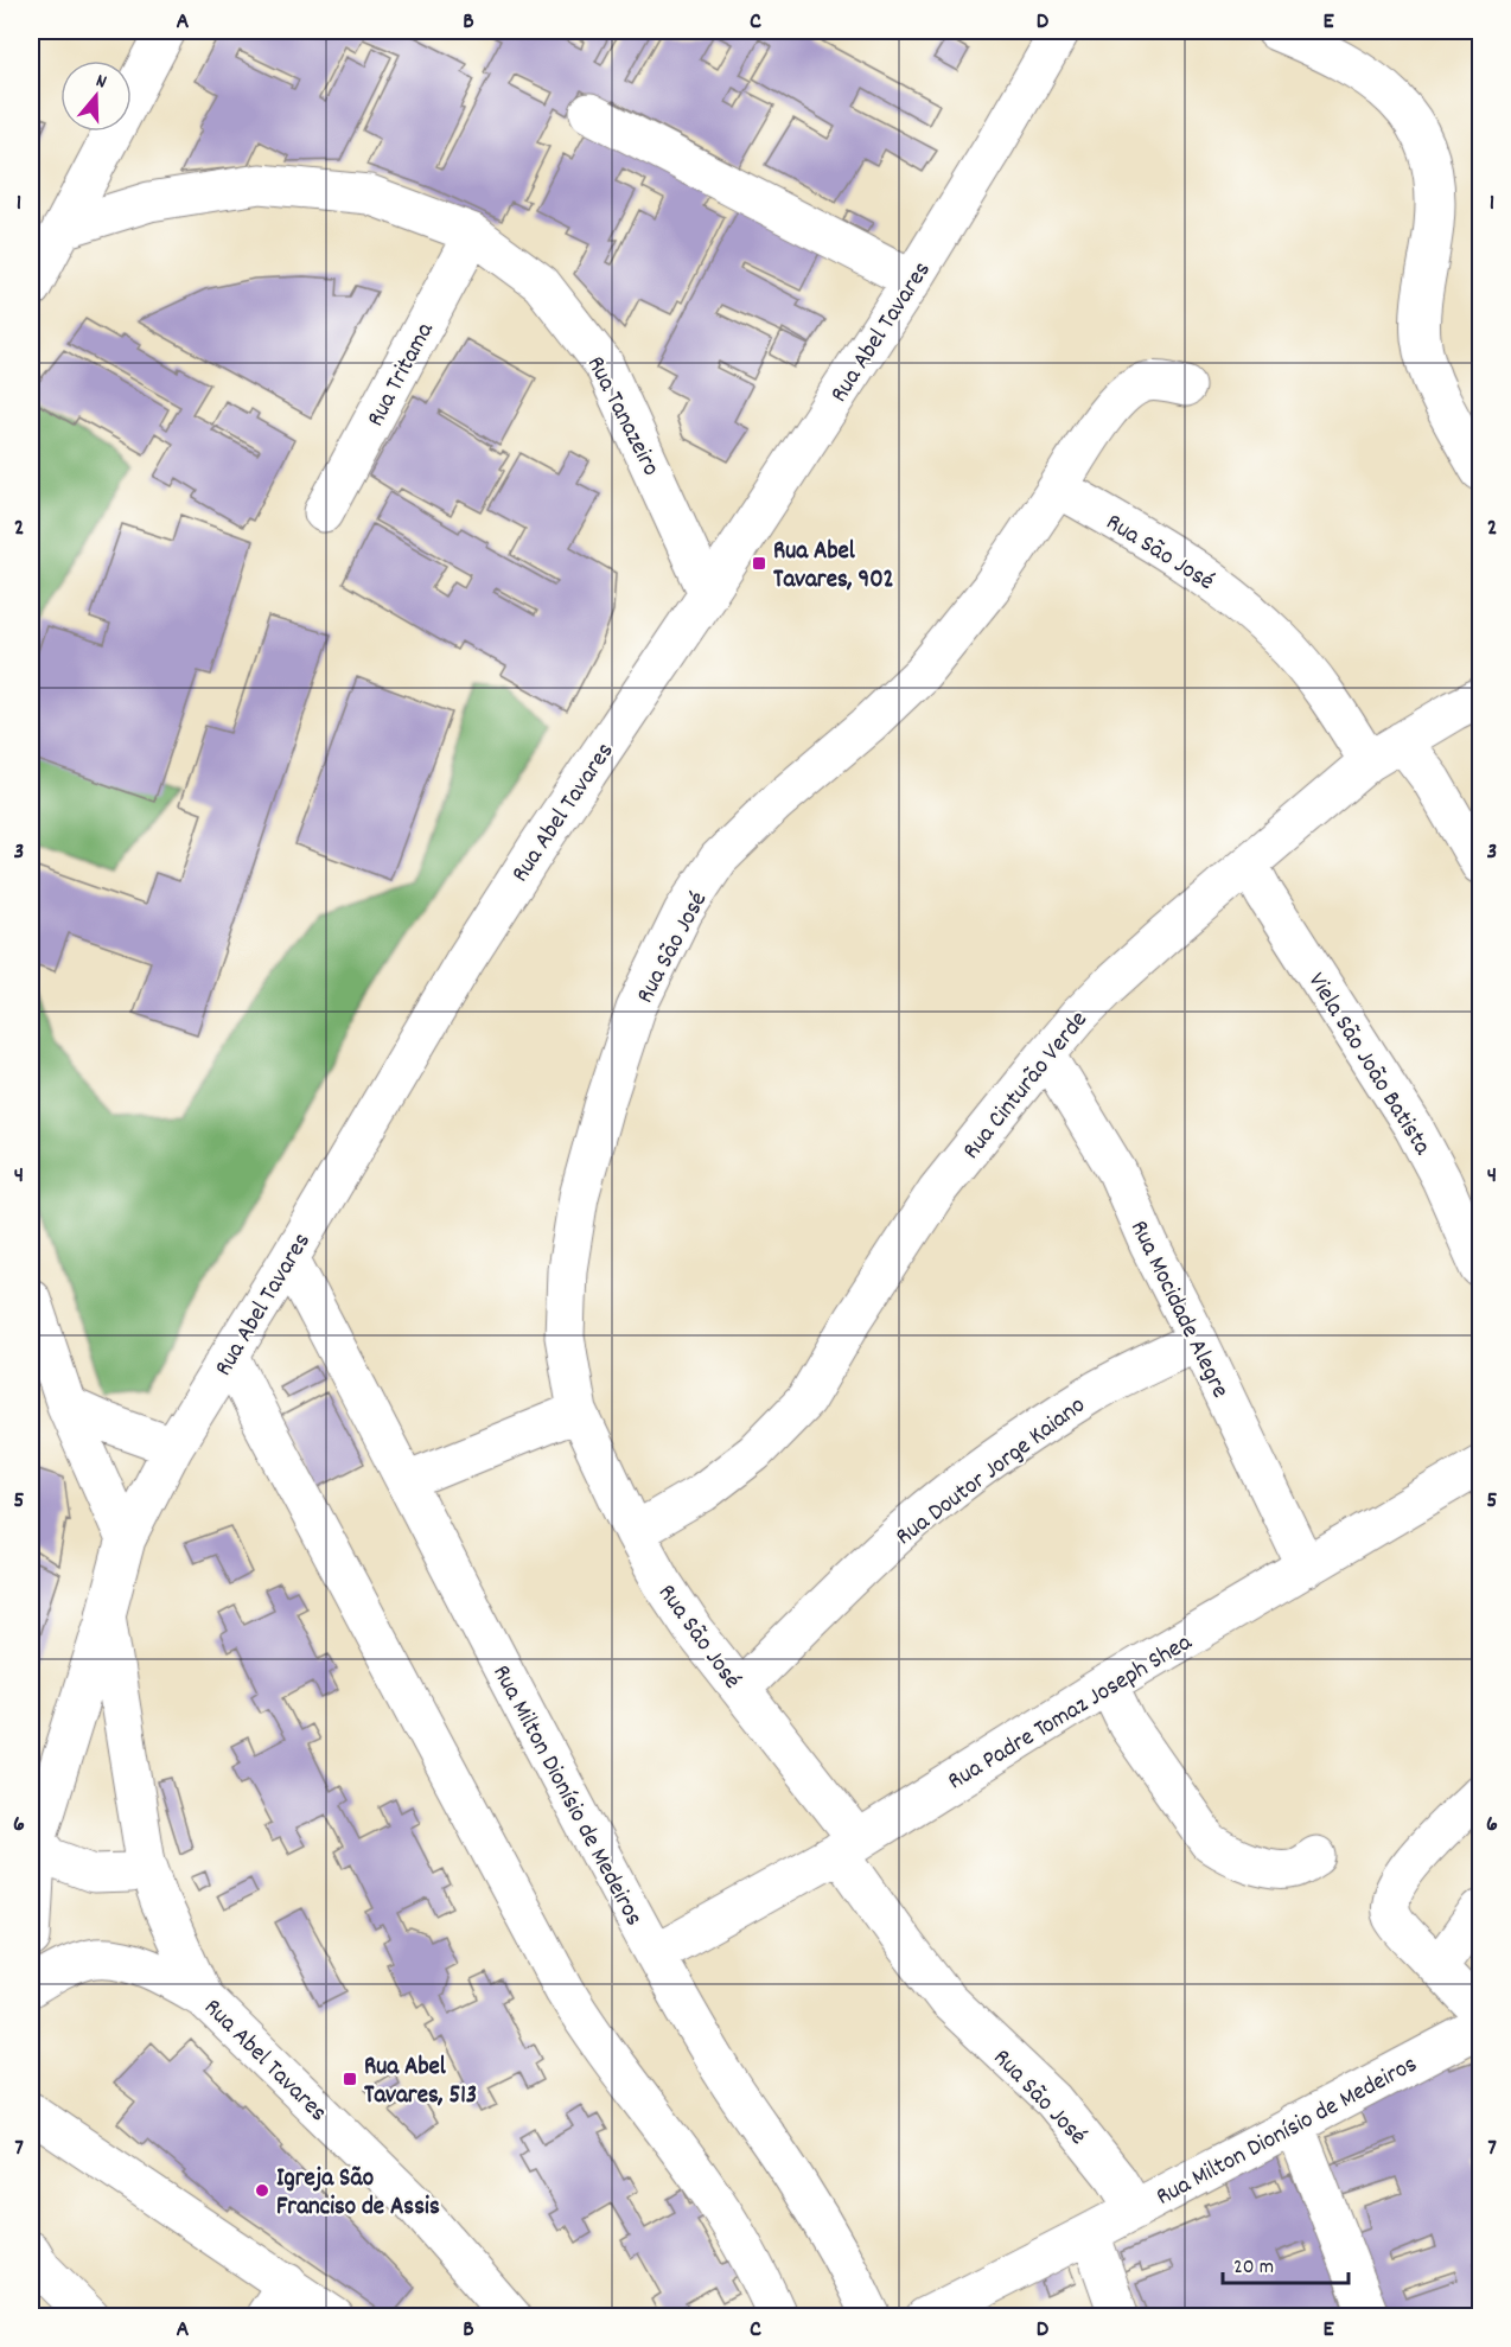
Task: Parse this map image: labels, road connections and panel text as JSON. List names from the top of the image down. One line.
{"streets":{"street":["Rua Abel Tavares","Rua Tritama","Rua Tanazeiro","Rua São José","Viela São João Batista","Rua Cinturão Verde","Rua Mocidade Alegre","Rua Doutor Jorge Kaiano","Rua Padre Tomaz Joseph Shea","Rua Milton Dionísio de Medeiros"]},"crossings":[["Rua Abel Tavares","Rua Tanazeiro"],["Rua Abel Tavares","Rua Milton Dionísio de Medeiros"],["Rua Tritama","Rua Tanazeiro"],["Rua São José","Rua Cinturão Verde"],["Rua São José","Rua Doutor Jorge Kaiano"],["Rua São José","Rua Padre Tomaz Joseph Shea"],["Rua São José","Rua Milton Dionísio de Medeiros"],["Viela São João Batista","Rua Cinturão Verde"],["Rua Cinturão Verde","Rua Mocidade Alegre"],["Rua Mocidade Alegre","Rua Doutor Jorge Kaiano"],["Rua Mocidade Alegre","Rua Padre Tomaz Joseph Shea"],["Rua Padre Tomaz Joseph Shea","Rua Milton Dionísio de Medeiros"]],"places":{"transit":["Rua Abel Tavares, 902","Rua Abel Tavares, 513"],"other":["Igreja São Franciso de Assis"]},"scale_bar":"20 m","north":"top","grid":{"columns":["A","B","C","D","E"],"rows":["1","2","3","4","5","6","7"]}}
